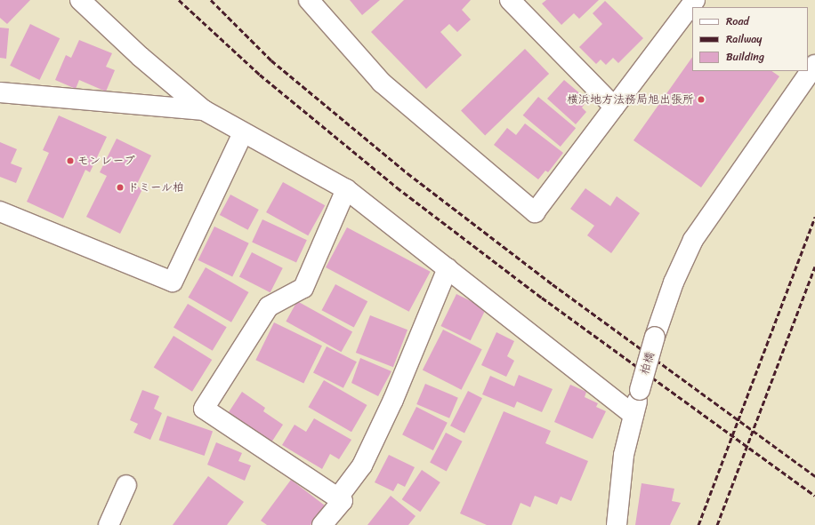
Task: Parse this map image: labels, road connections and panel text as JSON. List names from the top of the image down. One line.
{"streets":{"street":["柏橋"]},"places":["横浜地方法務局旭出張所","モンレーブ","ドミール柏"],"legend":["Road","Railway","Building"]}
